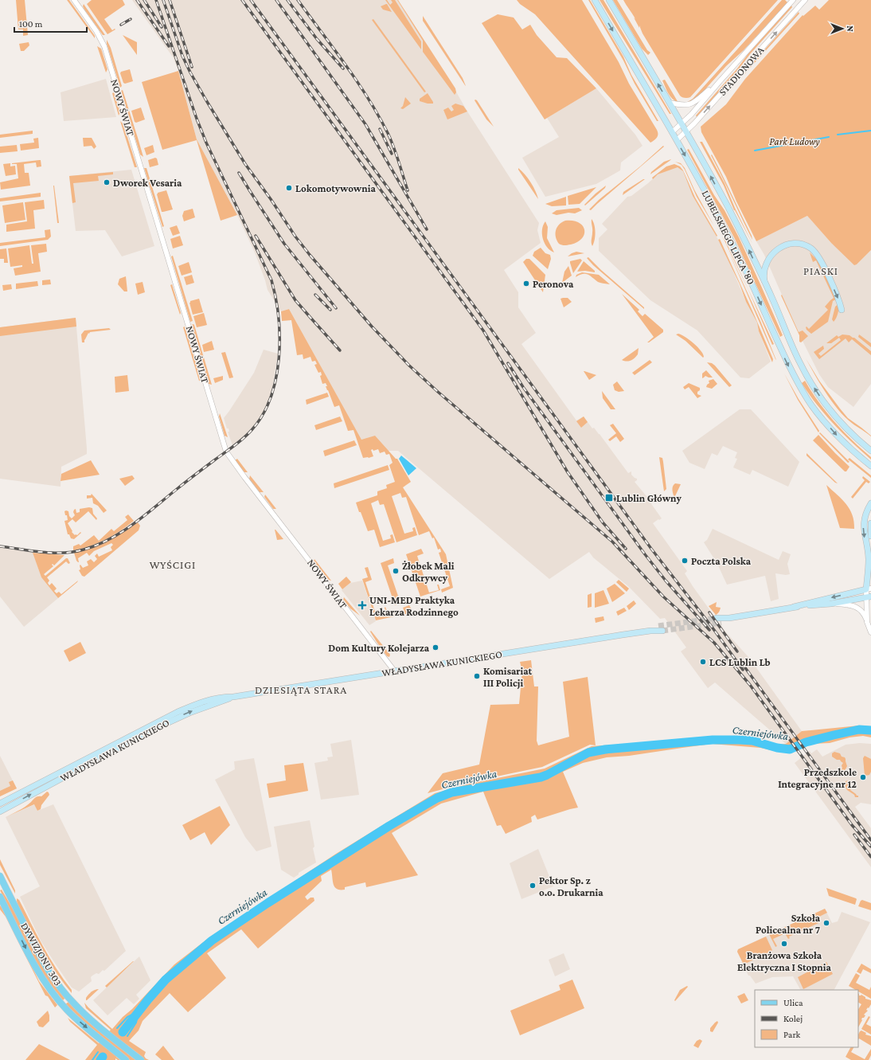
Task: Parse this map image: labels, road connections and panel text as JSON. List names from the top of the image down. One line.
{"streets":{"main road":["LUBELSKIEGO LIPCA '80","WŁADYSŁAWA KUNICKIEGO","DYWIZJONU 303"],"street":["STADIONOWA","NOWY ŚWIAT"]},"crossings":[["STADIONOWA","LUBELSKIEGO LIPCA '80"],["NOWY ŚWIAT","WŁADYSŁAWA KUNICKIEGO"]],"districts":["PIASKI","WYŚCIGI","DZIESIĄTA STARA"],"water":["Czerniejówka"],"parks":["Park Ludowy"],"places":{"other":["Dworek Vesaria","Lokomotywownia","Peronova","Poczta Polska","Żłobek Mali Odkrywcy","Dom Kultury Kolejarza","LCS Lublin Lb","Komisariat III Policji","Przedszkole Integracyjne nr 12","Pektor Sp. z o.o. Drukarnia","Szkoła Policealna nr 7","Branżowa Szkoła Elektryczna I Stopnia"],"transit":["Lublin Główny"],"health":["UNI-MED Praktyka Lekarza Rodzinnego"]},"legend":["Ulica","Kolej","Park"],"scale_bar":"100 m","north":"right"}
